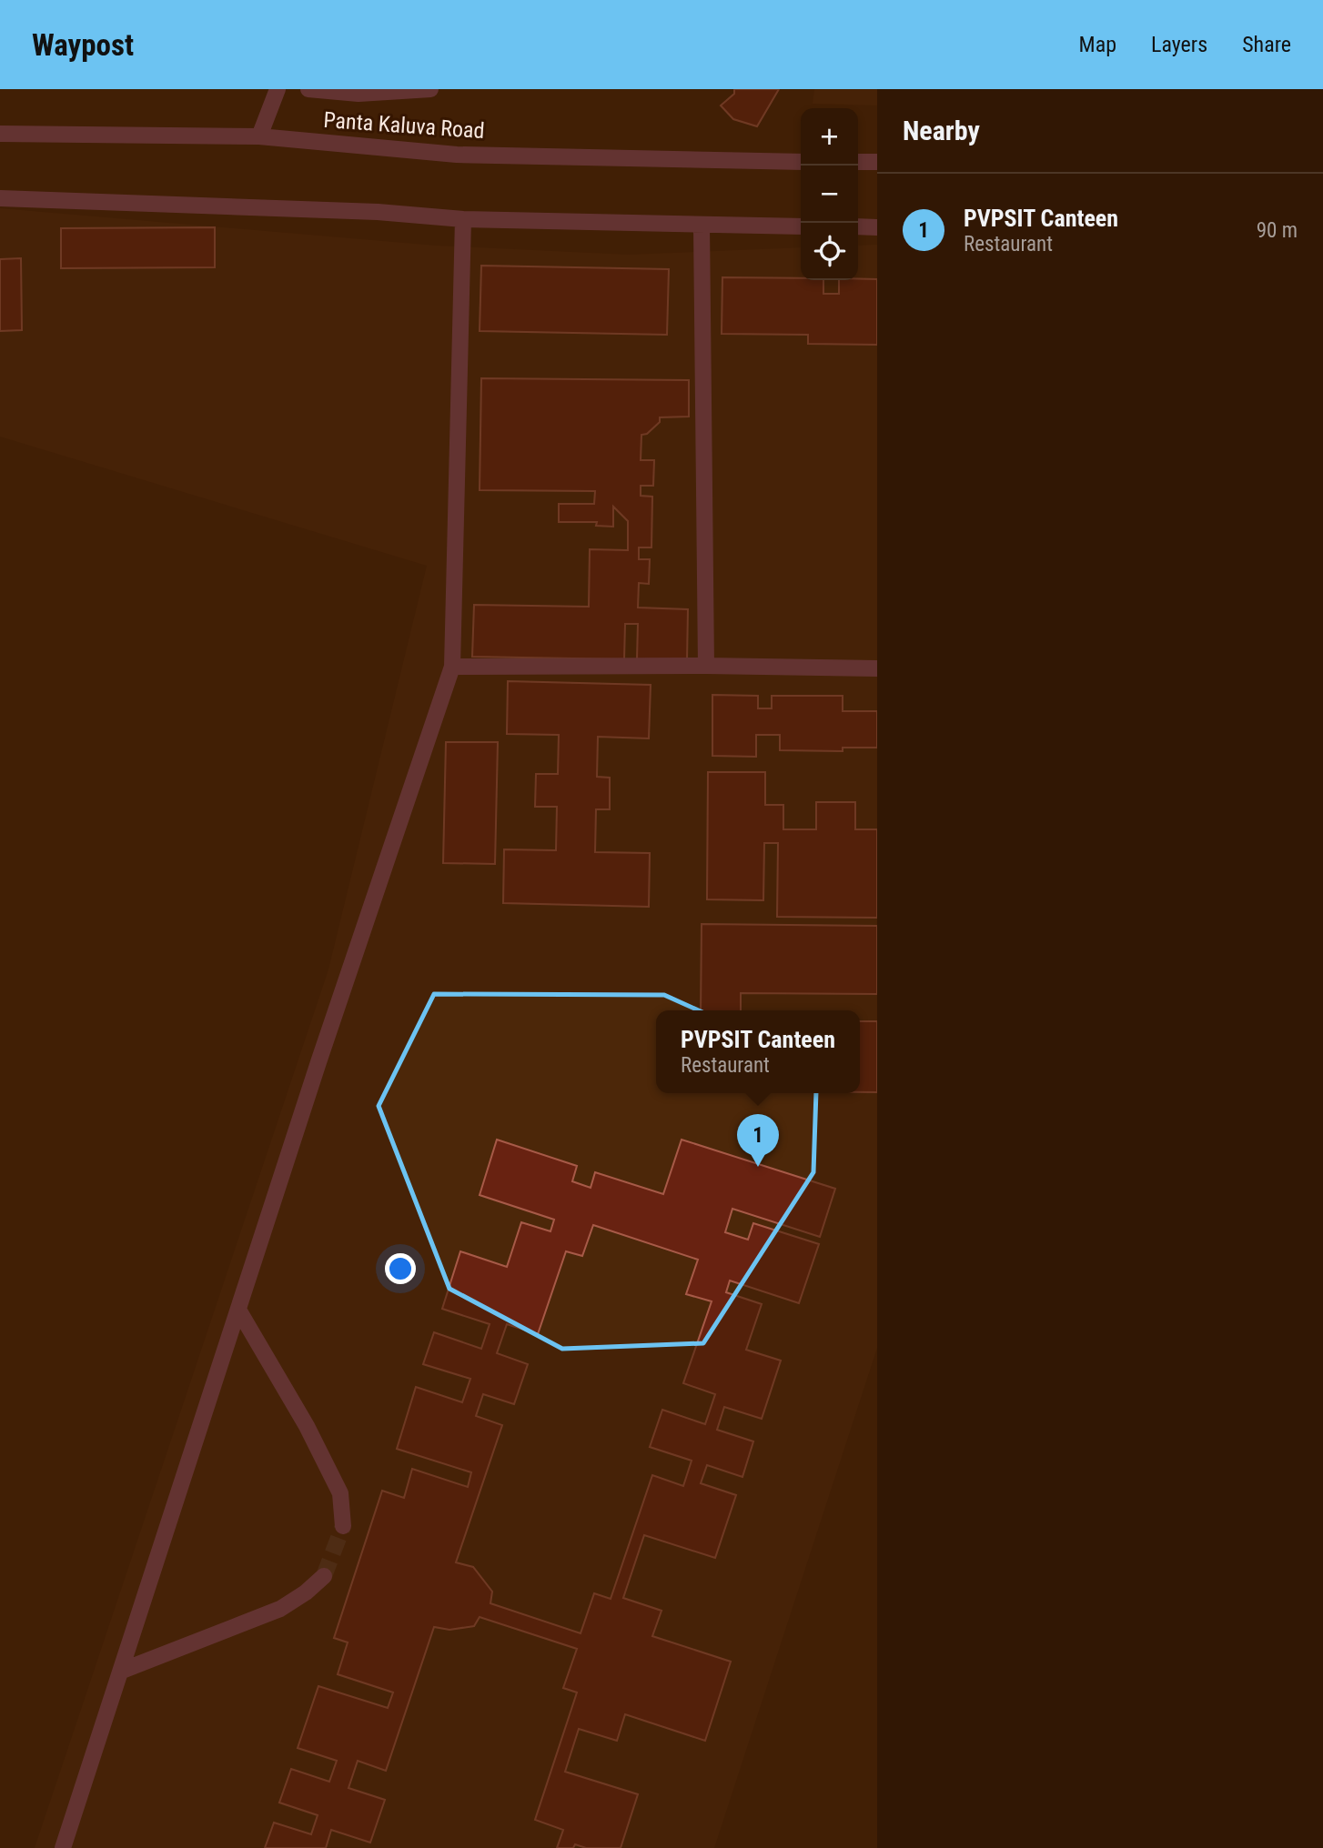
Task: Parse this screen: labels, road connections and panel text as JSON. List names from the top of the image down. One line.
{"streets":{"street":["Panta Kaluva Road"]},"page":{"header":"Waypost","nav":["Map","Layers","Share"],"heading":"Nearby","map_buttons":["+","−"],"list":[{"mark":"1","name":"PVPSIT Canteen","note":"Restaurant","value":"90 m"}],"popup":["PVPSIT Canteen","Restaurant"],"pins":"1"}}
